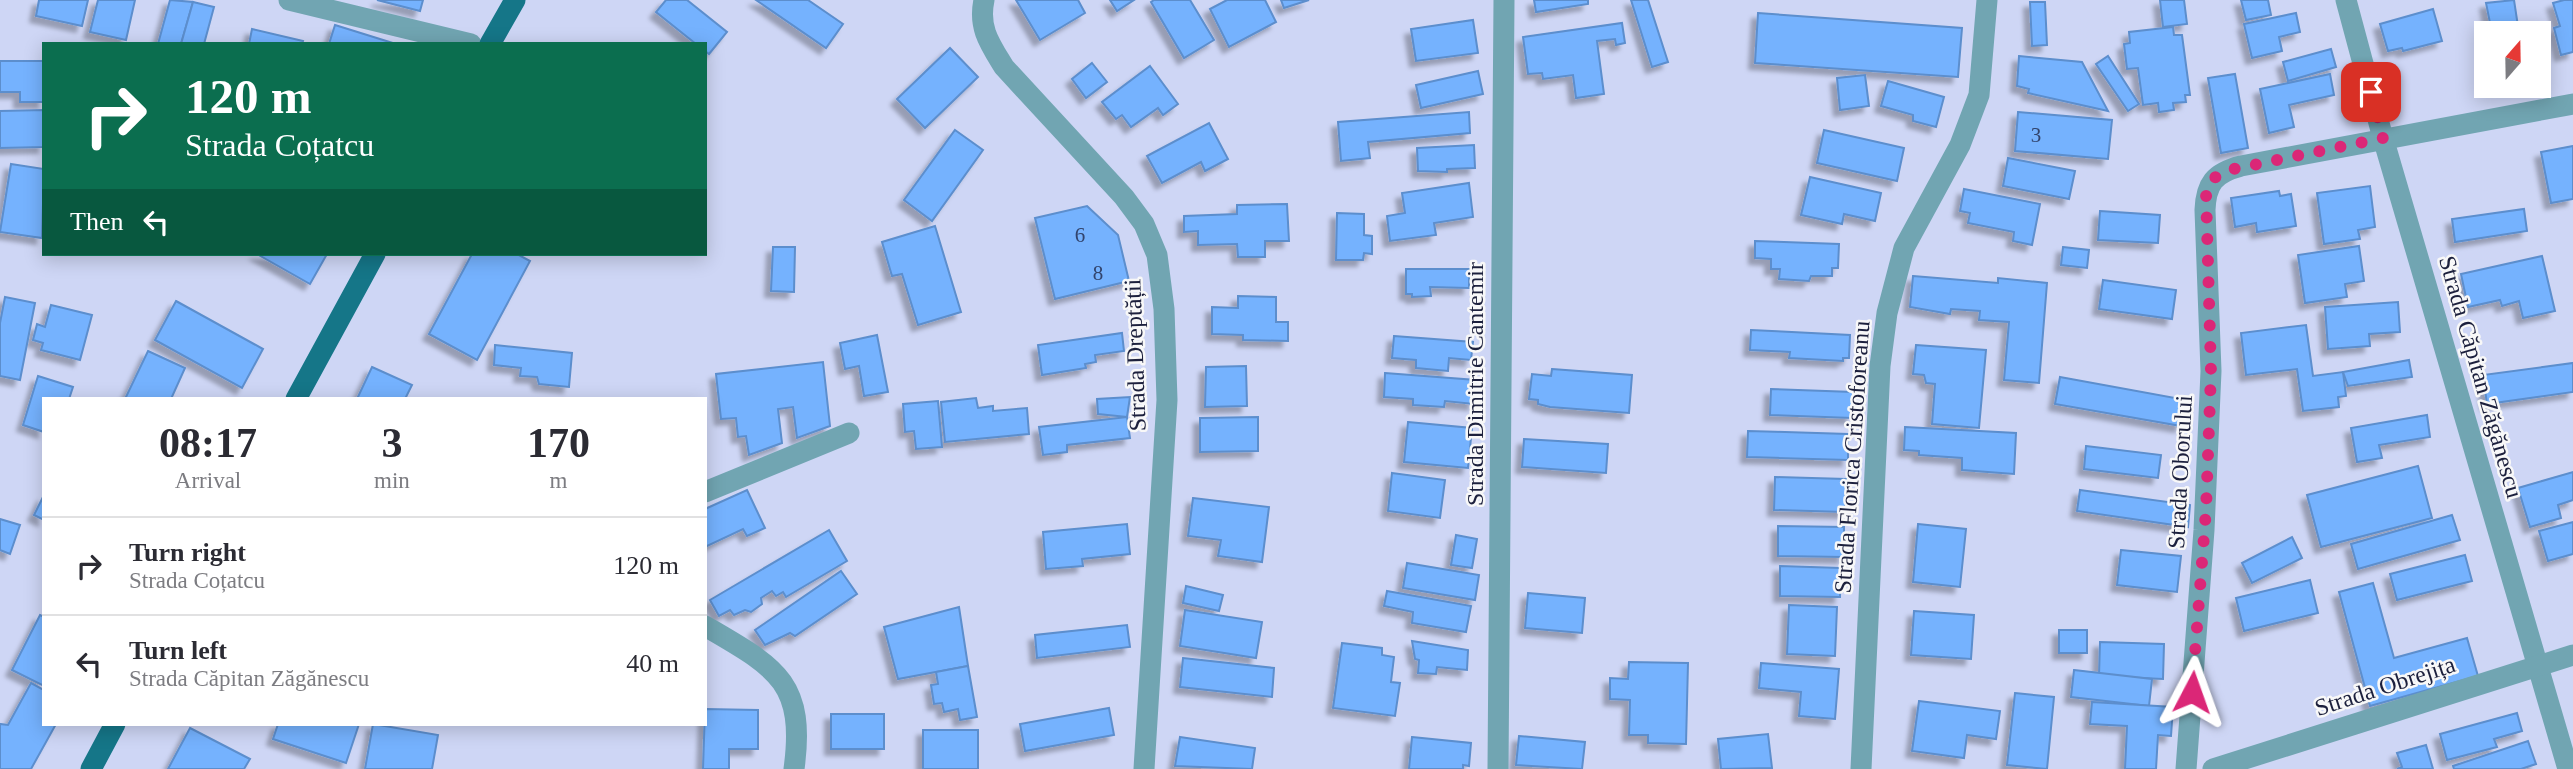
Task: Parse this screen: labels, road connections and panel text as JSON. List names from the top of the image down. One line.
{"streets":{"street":["Strada Dreptății","Strada Căpitan Zăgănescu","Strada Dimitrie Cantemir","Strada Florica Cristoforeanu","Strada Oborului","Strada Obrejița"]},"crossings":[["Strada Căpitan Zăgănescu","Strada Oborului"],["Strada Căpitan Zăgănescu","Strada Obrejița"]],"house_numbers":["3","6","8"],"north":"top","page":{"turn":["120 m","Strada Coțatcu"],"then":"Then","eta":["08:17","Arrival","3","min","170","m"],"list":[{"name":"Turn right","note":"Strada Coțatcu","value":"120 m"},{"name":"Turn left","note":"Strada Căpitan Zăgănescu","value":"40 m"}]}}
